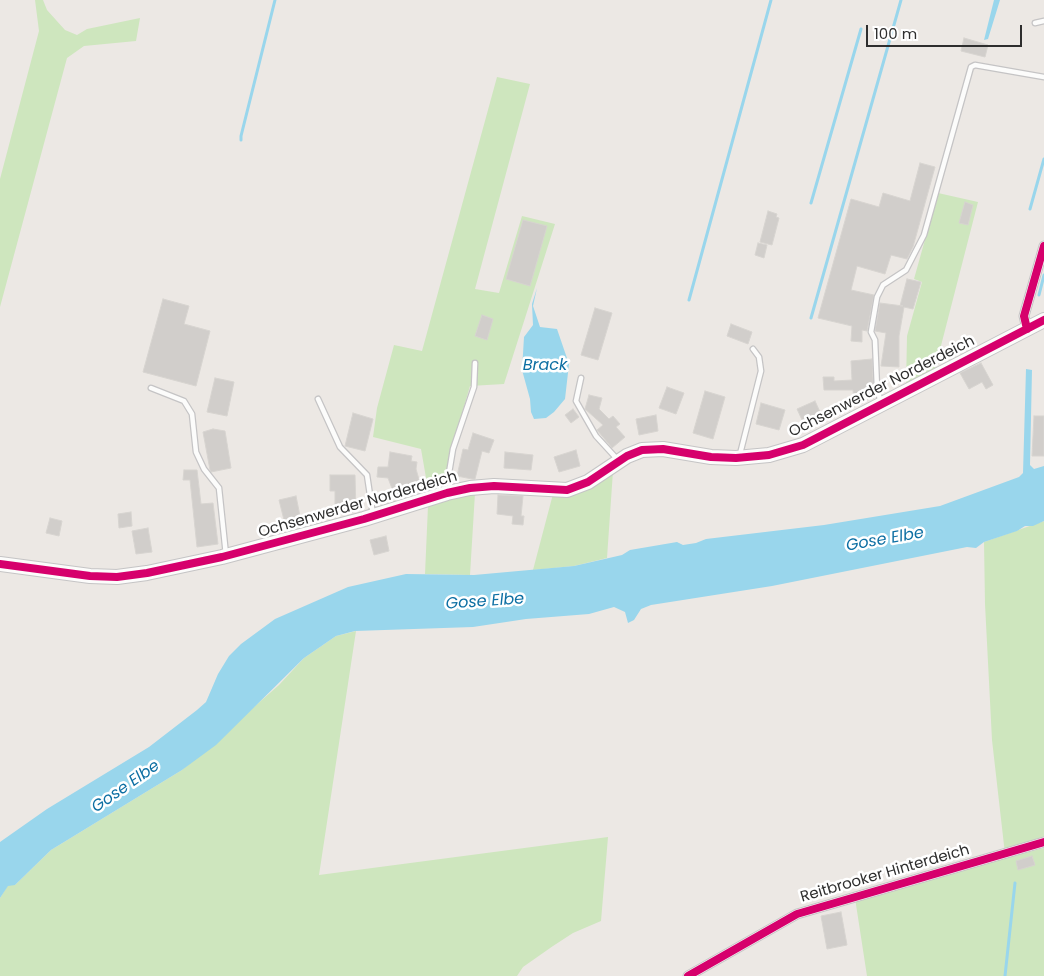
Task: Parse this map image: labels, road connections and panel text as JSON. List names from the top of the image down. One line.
{"streets":{"street":["Ochsenwerder Norderdeich","Reitbrooker Hinterdeich"]},"water":["Brack","Gose Elbe"],"scale_bar":"100 m"}
